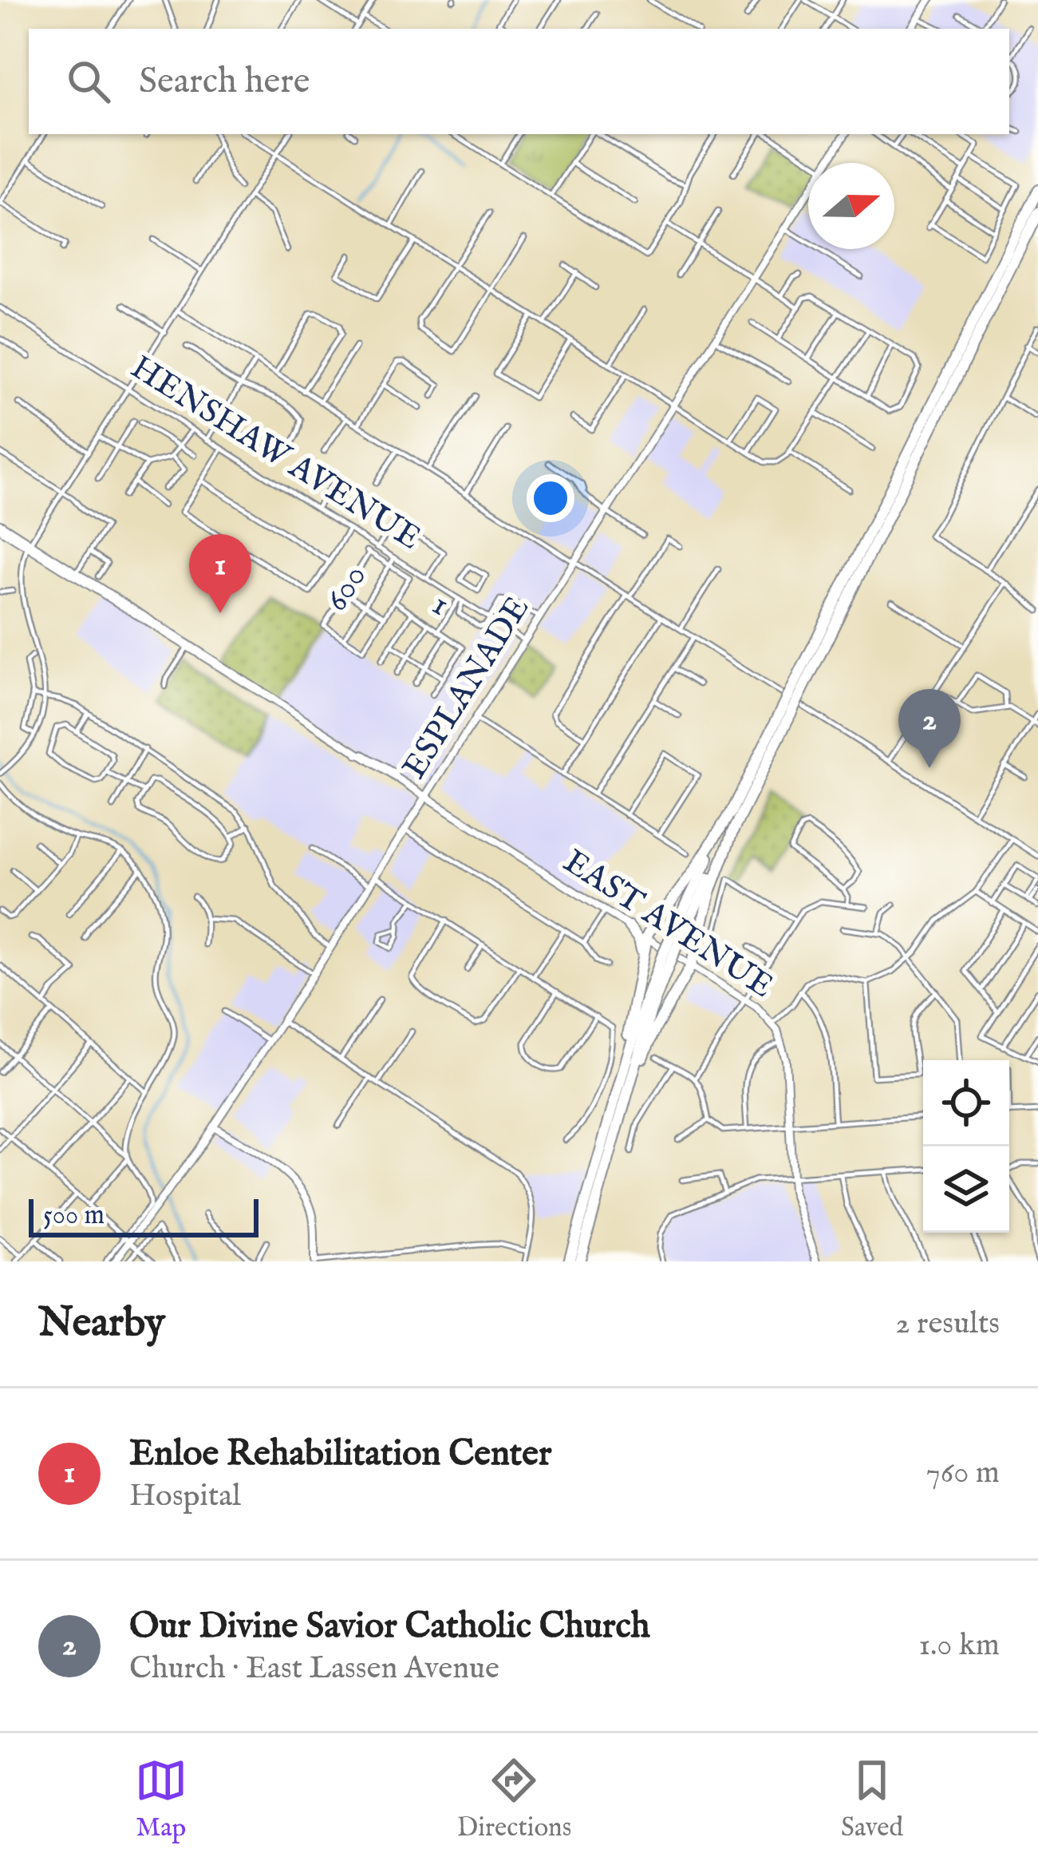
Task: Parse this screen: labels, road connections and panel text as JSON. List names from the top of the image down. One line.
{"streets":{"main road":["ESPLANADE","EAST AVENUE"],"street":["HENSHAW AVENUE","600","1"]},"crossings":[["HENSHAW AVENUE","600"],["HENSHAW AVENUE","ESPLANADE"],["600","1"],["ESPLANADE","EAST AVENUE"]],"scale_bar":"500 m","north":"right","page":{"search":"Search here","pins":["1","2"],"scale":"500 m","heading":["Nearby","2 results"],"list":[{"mark":"1","name":"Enloe Rehabilitation Center","note":"Hospital","value":"760 m"},{"mark":"2","name":"Our Divine Savior Catholic Church","note":"Church · East Lassen Avenue","value":"1.0 km"}],"nav":["Map","Directions","Saved"]}}
